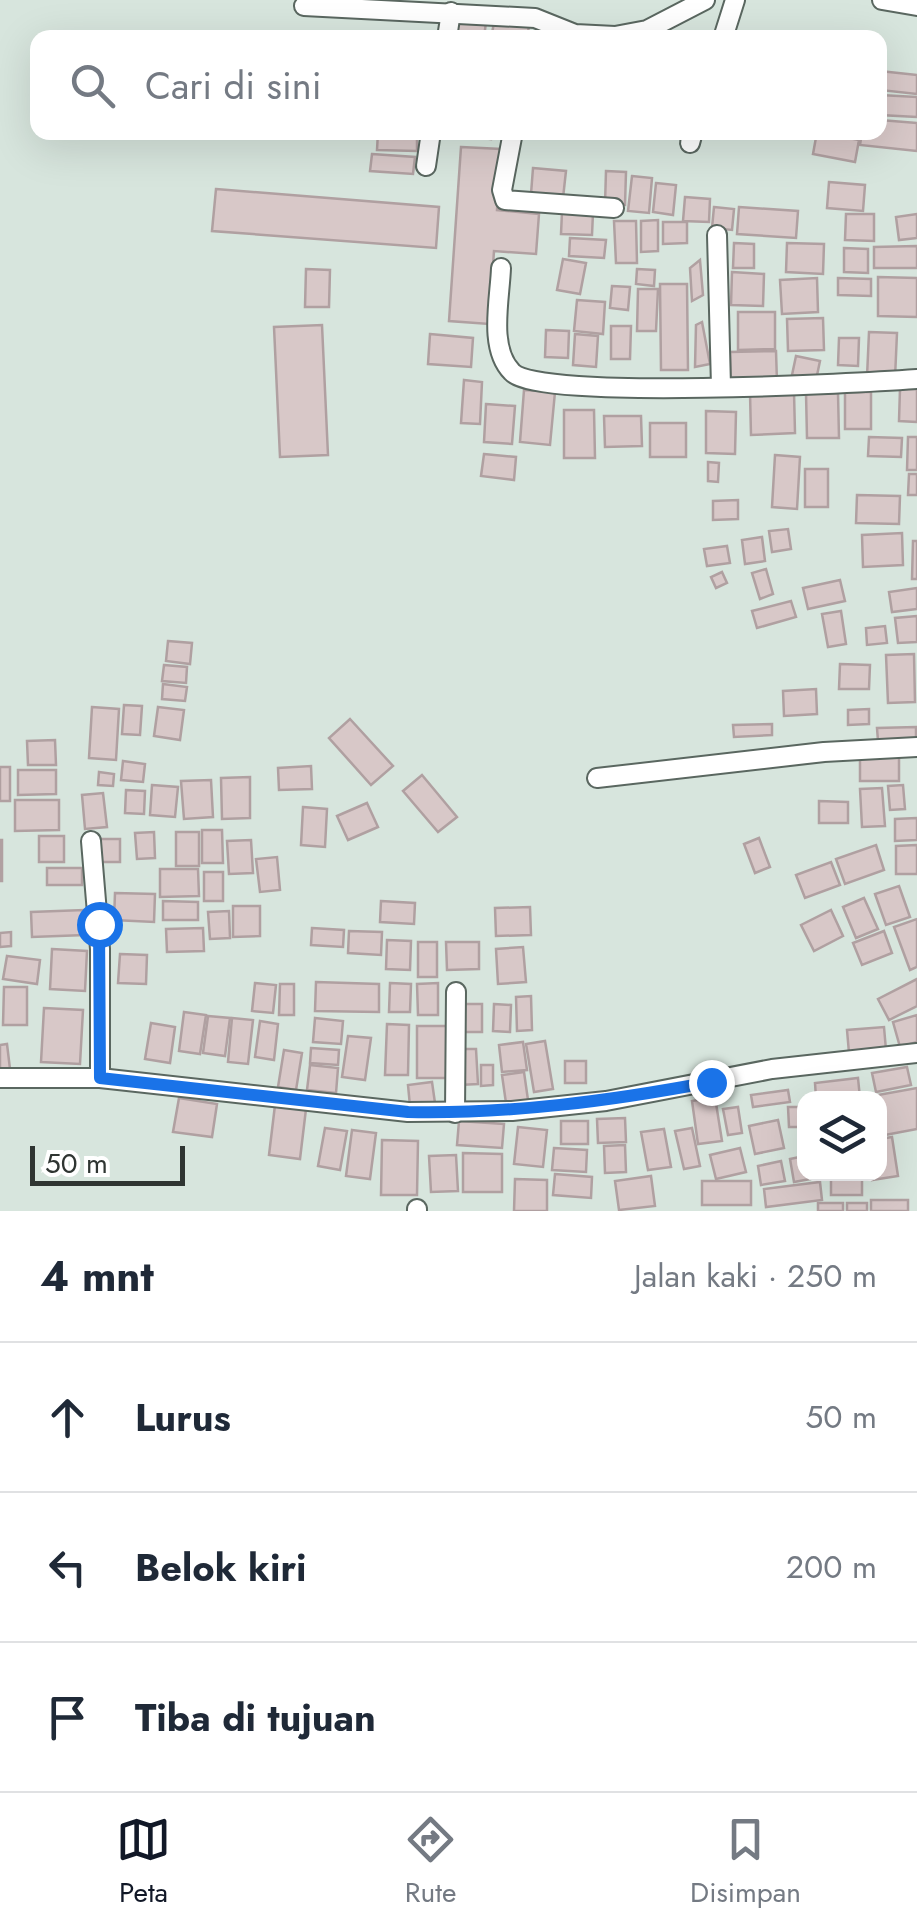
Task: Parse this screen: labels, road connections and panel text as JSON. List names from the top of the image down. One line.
{"scale_bar":"50 m","page":{"search":"Cari di sini","scale":"50 m","heading":["4 mnt","Jalan kaki · 250 m"],"list":[["Lurus","50 m"],["Belok kiri","200 m"],"Tiba di tujuan"],"nav":["Peta","Rute","Disimpan"]}}
